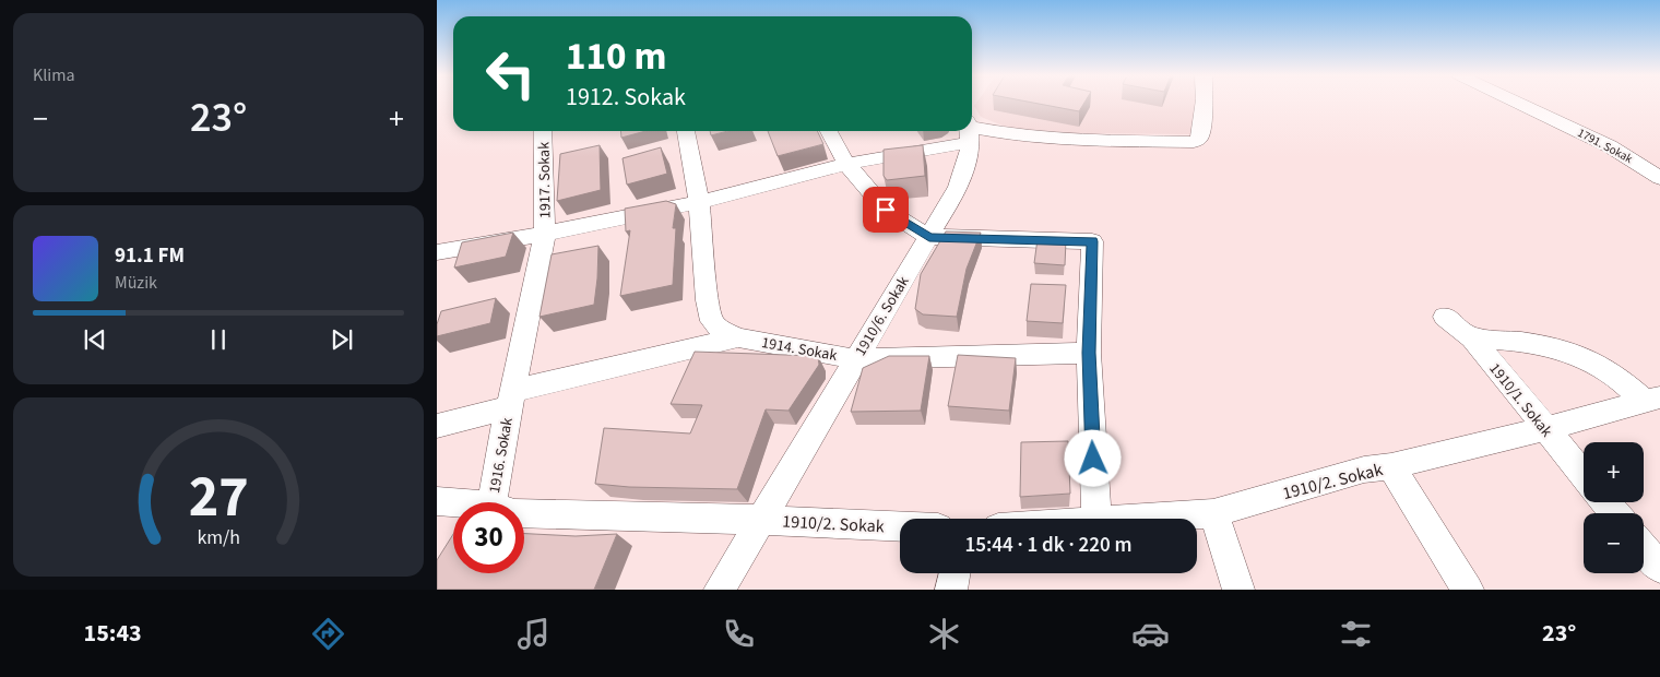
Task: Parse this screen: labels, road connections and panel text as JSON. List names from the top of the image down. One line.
{"streets":{"street":["1791. Sokak","1917. Sokak","1910/6. Sokak","1914. Sokak","1910/1. Sokak","1916. Sokak","1910/2. Sokak"]},"crossings":[["1917. Sokak","1916. Sokak"],["1910/6. Sokak","1914. Sokak"],["1910/6. Sokak","1916. Sokak"],["1910/6. Sokak","1910/2. Sokak"],["1910/1. Sokak","1910/2. Sokak"],["1916. Sokak","1910/2. Sokak"]],"page":{"tile":"Klima","turn":["110 m","1912. Sokak"],"heat":["−","23°","+"],"song":["91.1 FM","Müzik"],"map_buttons":["+","−"],"limit":"30","trip":"15:44 · 1 dk · 220 m","tabs":["15:43","23°"],"gauge":["27","km/h"]}}
